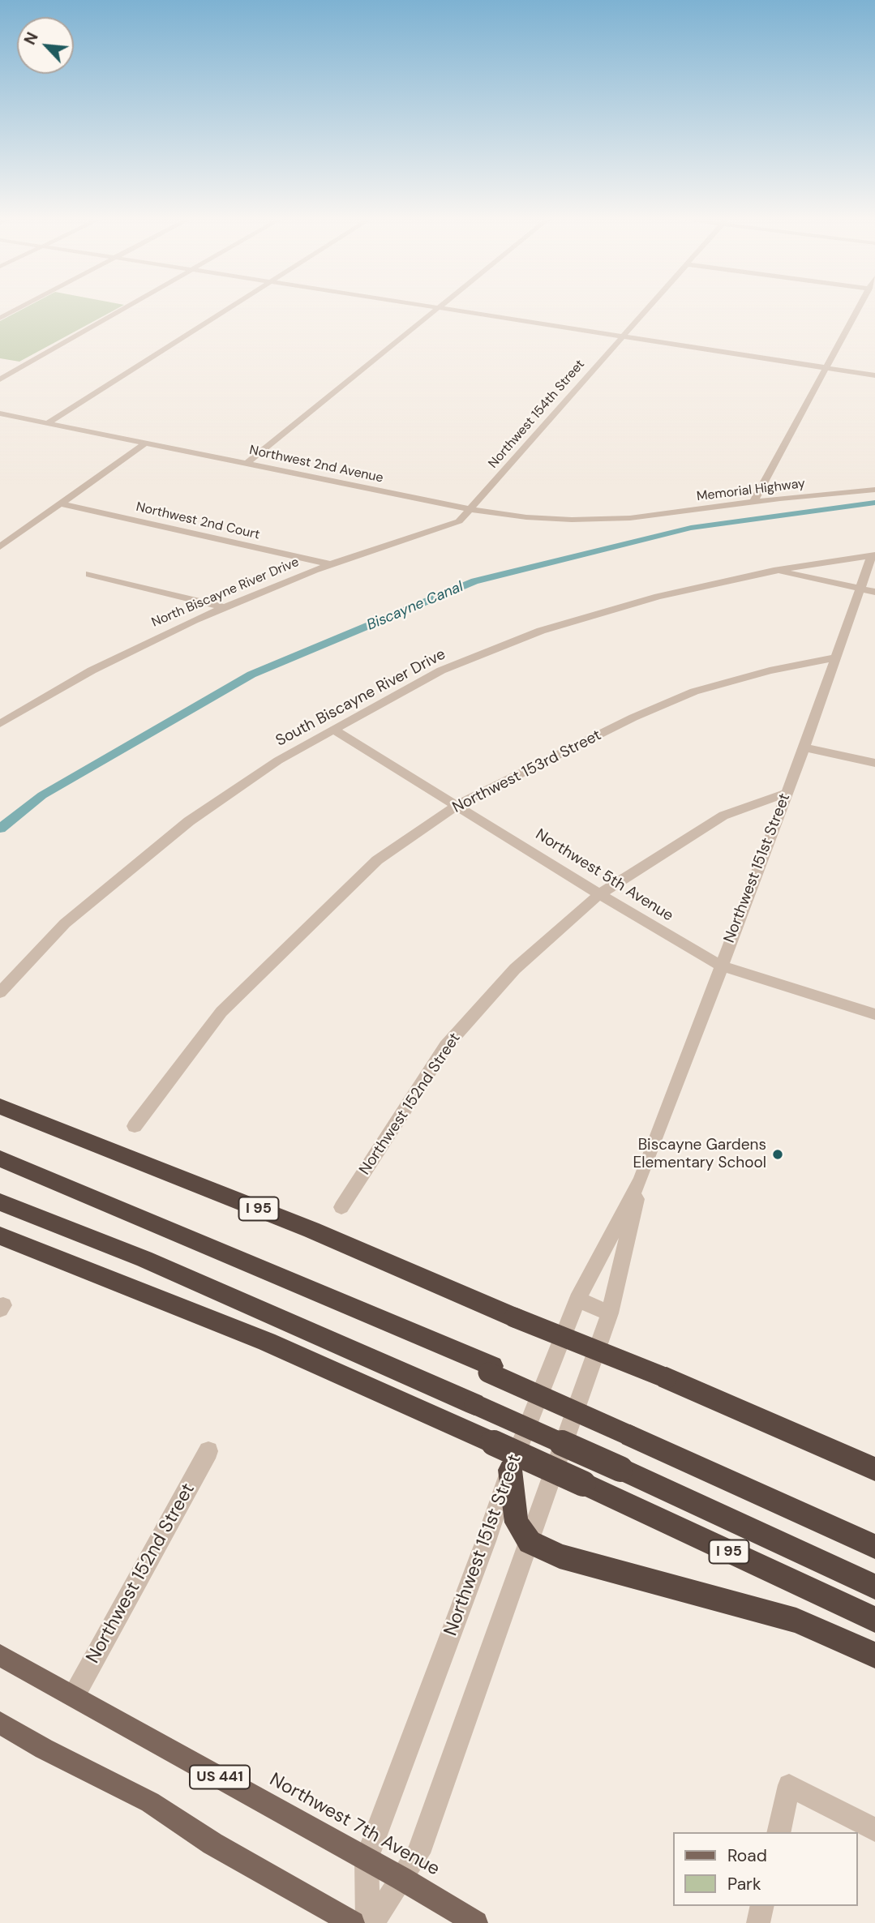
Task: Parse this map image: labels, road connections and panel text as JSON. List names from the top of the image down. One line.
{"streets":{"highway":["I 95"],"main road":["US 441","Northwest 7th Avenue"],"street":["Northwest 154th Street","Northwest 2nd Avenue","Memorial Highway","Northwest 2nd Court","North Biscayne River Drive","South Biscayne River Drive","Northwest 153rd Street","Northwest 151st Street","Northwest 5th Avenue","Northwest 152nd Street"]},"crossings":[["Northwest 154th Street","Northwest 2nd Avenue"],["Northwest 154th Street","North Biscayne River Drive"],["Northwest 2nd Avenue","Memorial Highway"],["Northwest 2nd Avenue","North Biscayne River Drive"],["Northwest 2nd Court","North Biscayne River Drive"],["South Biscayne River Drive","Northwest 151st Street"],["South Biscayne River Drive","Northwest 5th Avenue"],["Northwest 153rd Street","Northwest 151st Street"],["Northwest 153rd Street","Northwest 5th Avenue"],["Northwest 151st Street","Northwest 5th Avenue"],["Northwest 151st Street","Northwest 152nd Street"],["Northwest 151st Street","Northwest 7th Avenue"],["Northwest 5th Avenue","Northwest 152nd Street"],["Northwest 152nd Street","Northwest 7th Avenue"]],"water":["Biscayne Canal"],"places":["Biscayne Gardens Elementary School"],"legend":["Road","Park"],"north":"top left"}
